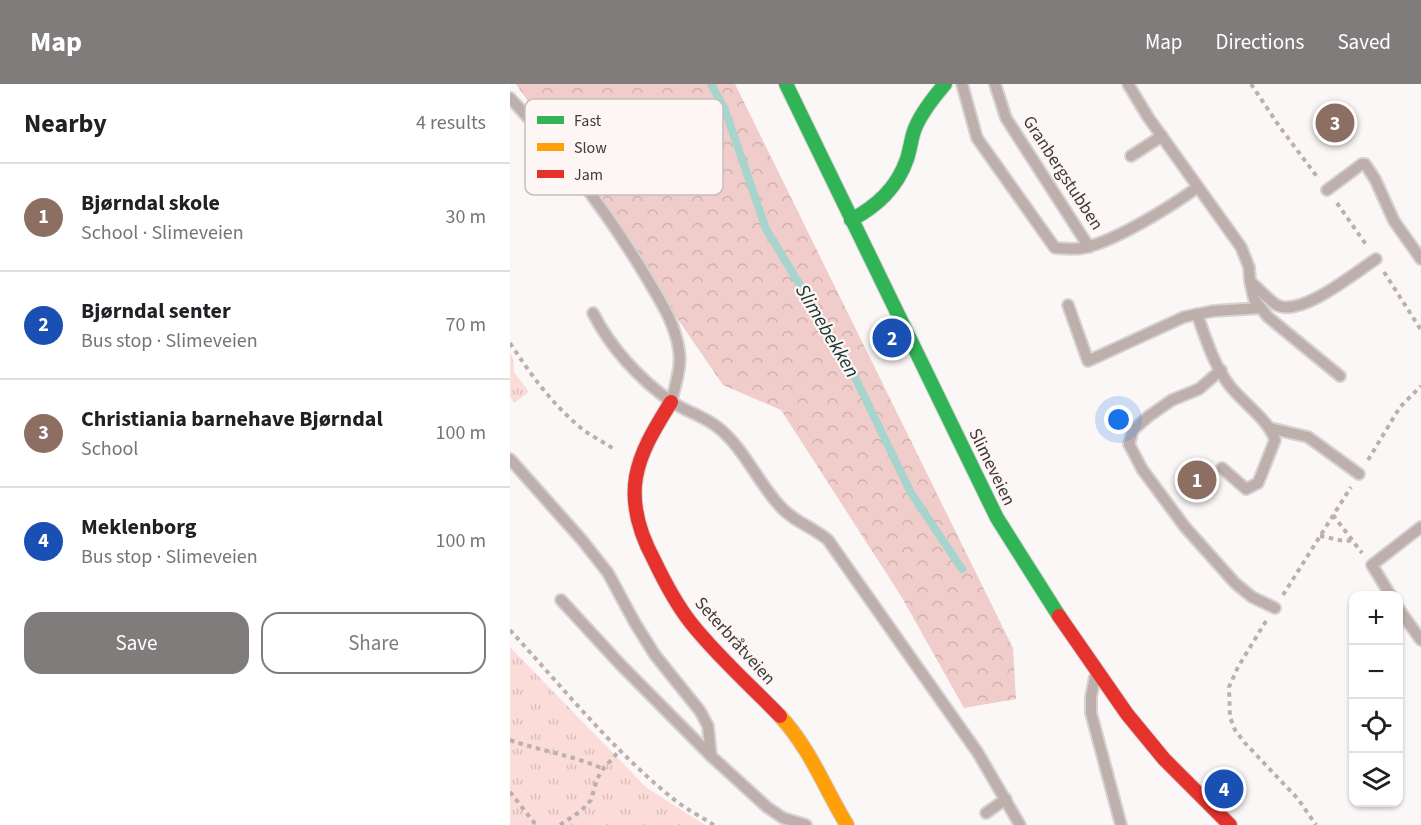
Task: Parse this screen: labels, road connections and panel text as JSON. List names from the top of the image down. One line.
{"streets":{"street":["Slimeveien","Seterbråtveien"],"lane":["Granbergstubben"]},"water":["Slimebekken"],"legend":["Fast","Slow","Jam"],"page":{"header":"Map","nav":["Map","Directions","Saved"],"heading":["Nearby","4 results"],"pins":["3","2","1","4"],"list":[{"mark":"1","name":"Bjørndal skole","note":"School · Slimeveien","value":"30 m"},{"mark":"2","name":"Bjørndal senter","note":"Bus stop · Slimeveien","value":"70 m"},{"mark":"3","name":"Christiania barnehave Bjørndal","note":"School","value":"100 m"},{"mark":"4","name":"Meklenborg","note":"Bus stop · Slimeveien","value":"100 m"}],"map_buttons":["+","−"],"buttons":["Save","Share"]}}
